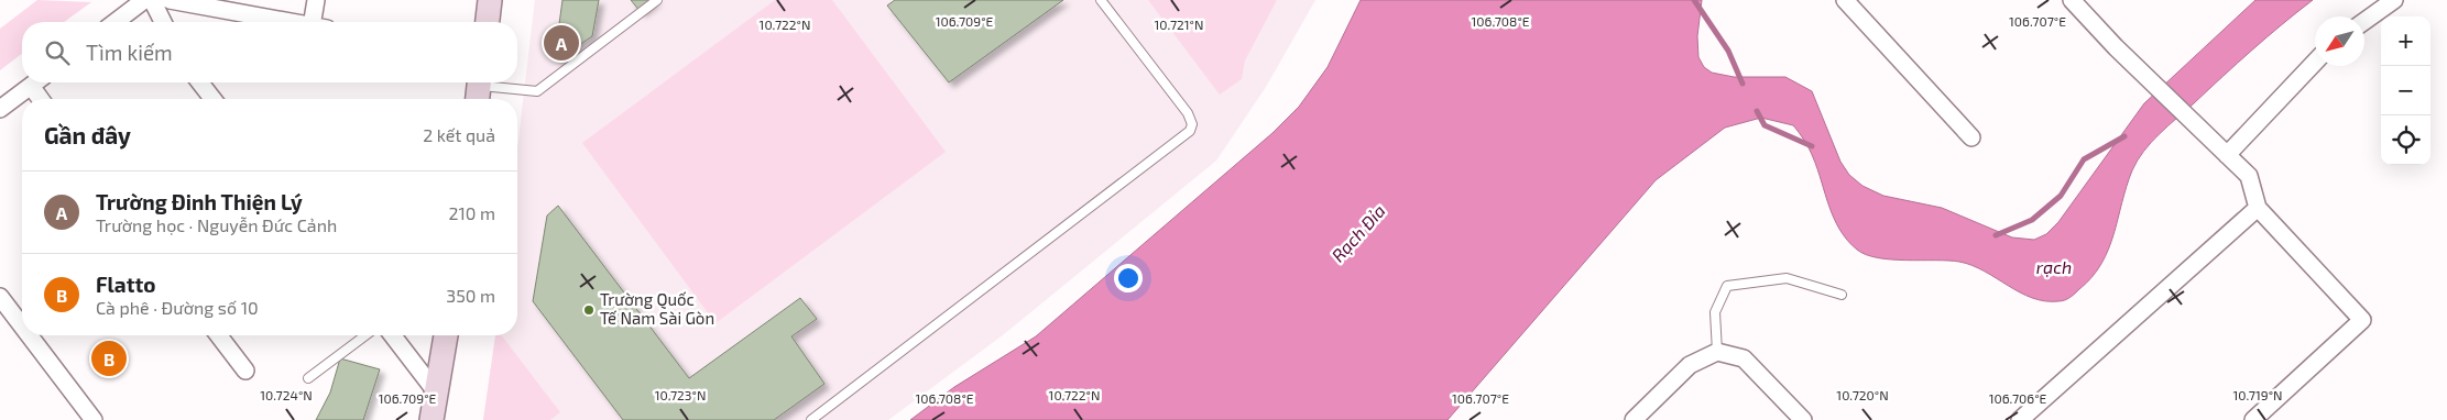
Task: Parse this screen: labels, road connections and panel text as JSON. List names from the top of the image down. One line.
{"water":["Rạch Đỉa","rạch"],"places":["Trường Quốc Tế Nam Sài Gòn"],"north":"bottom left","page":{"map_buttons":["+","−"],"search":"Tìm kiếm","pins":["A","B"],"heading":["Gần đây","2 kết quả"],"list":[{"mark":"A","name":"Trường Đinh Thiện Lý","note":"Trường học · Nguyễn Đức Cảnh","value":"210 m"},{"mark":"B","name":"Flatto","note":"Cà phê · Đường số 10","value":"350 m"}]},"coordinates":["106.707°E","106.709°E","106.708°E","10.722°N","10.721°N","10.724°N","10.723°N","10.720°N","10.719°N","106.706°E"]}
